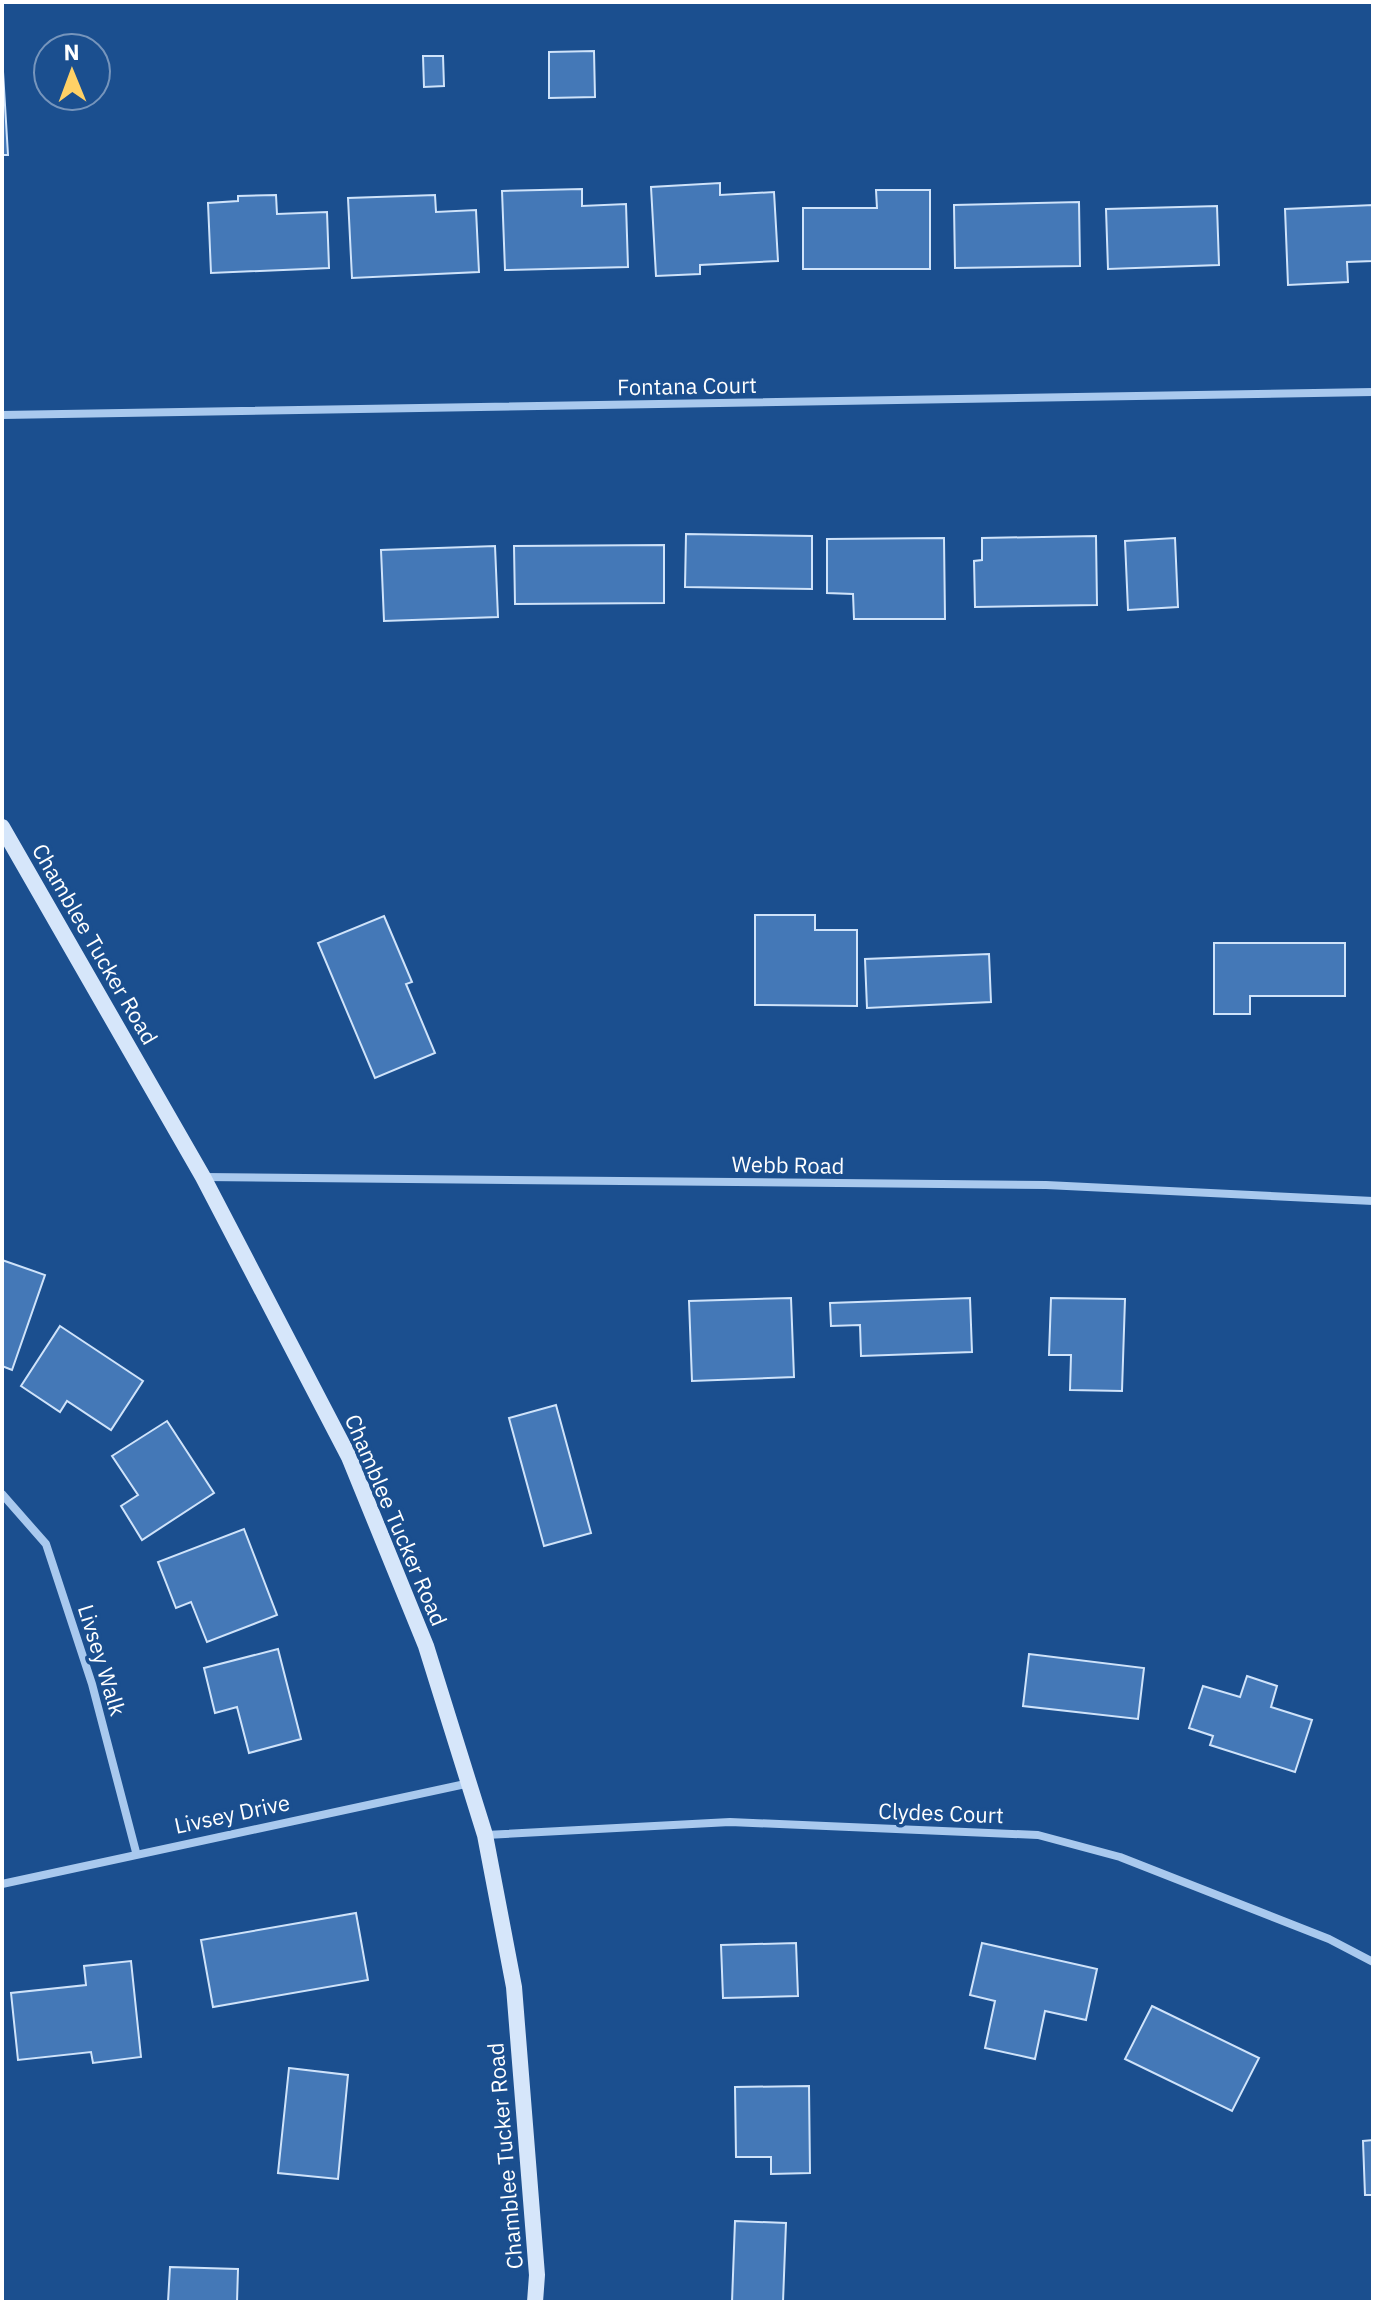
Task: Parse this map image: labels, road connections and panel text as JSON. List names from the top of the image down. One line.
{"streets":{"main road":["Chamblee Tucker Road"],"street":["Fontana Court","Webb Road","Livsey Walk","Clydes Court","Livsey Drive"]},"crossings":[["Chamblee Tucker Road","Webb Road"],["Chamblee Tucker Road","Clydes Court"],["Chamblee Tucker Road","Livsey Drive"],["Livsey Walk","Livsey Drive"]],"north":"top"}
